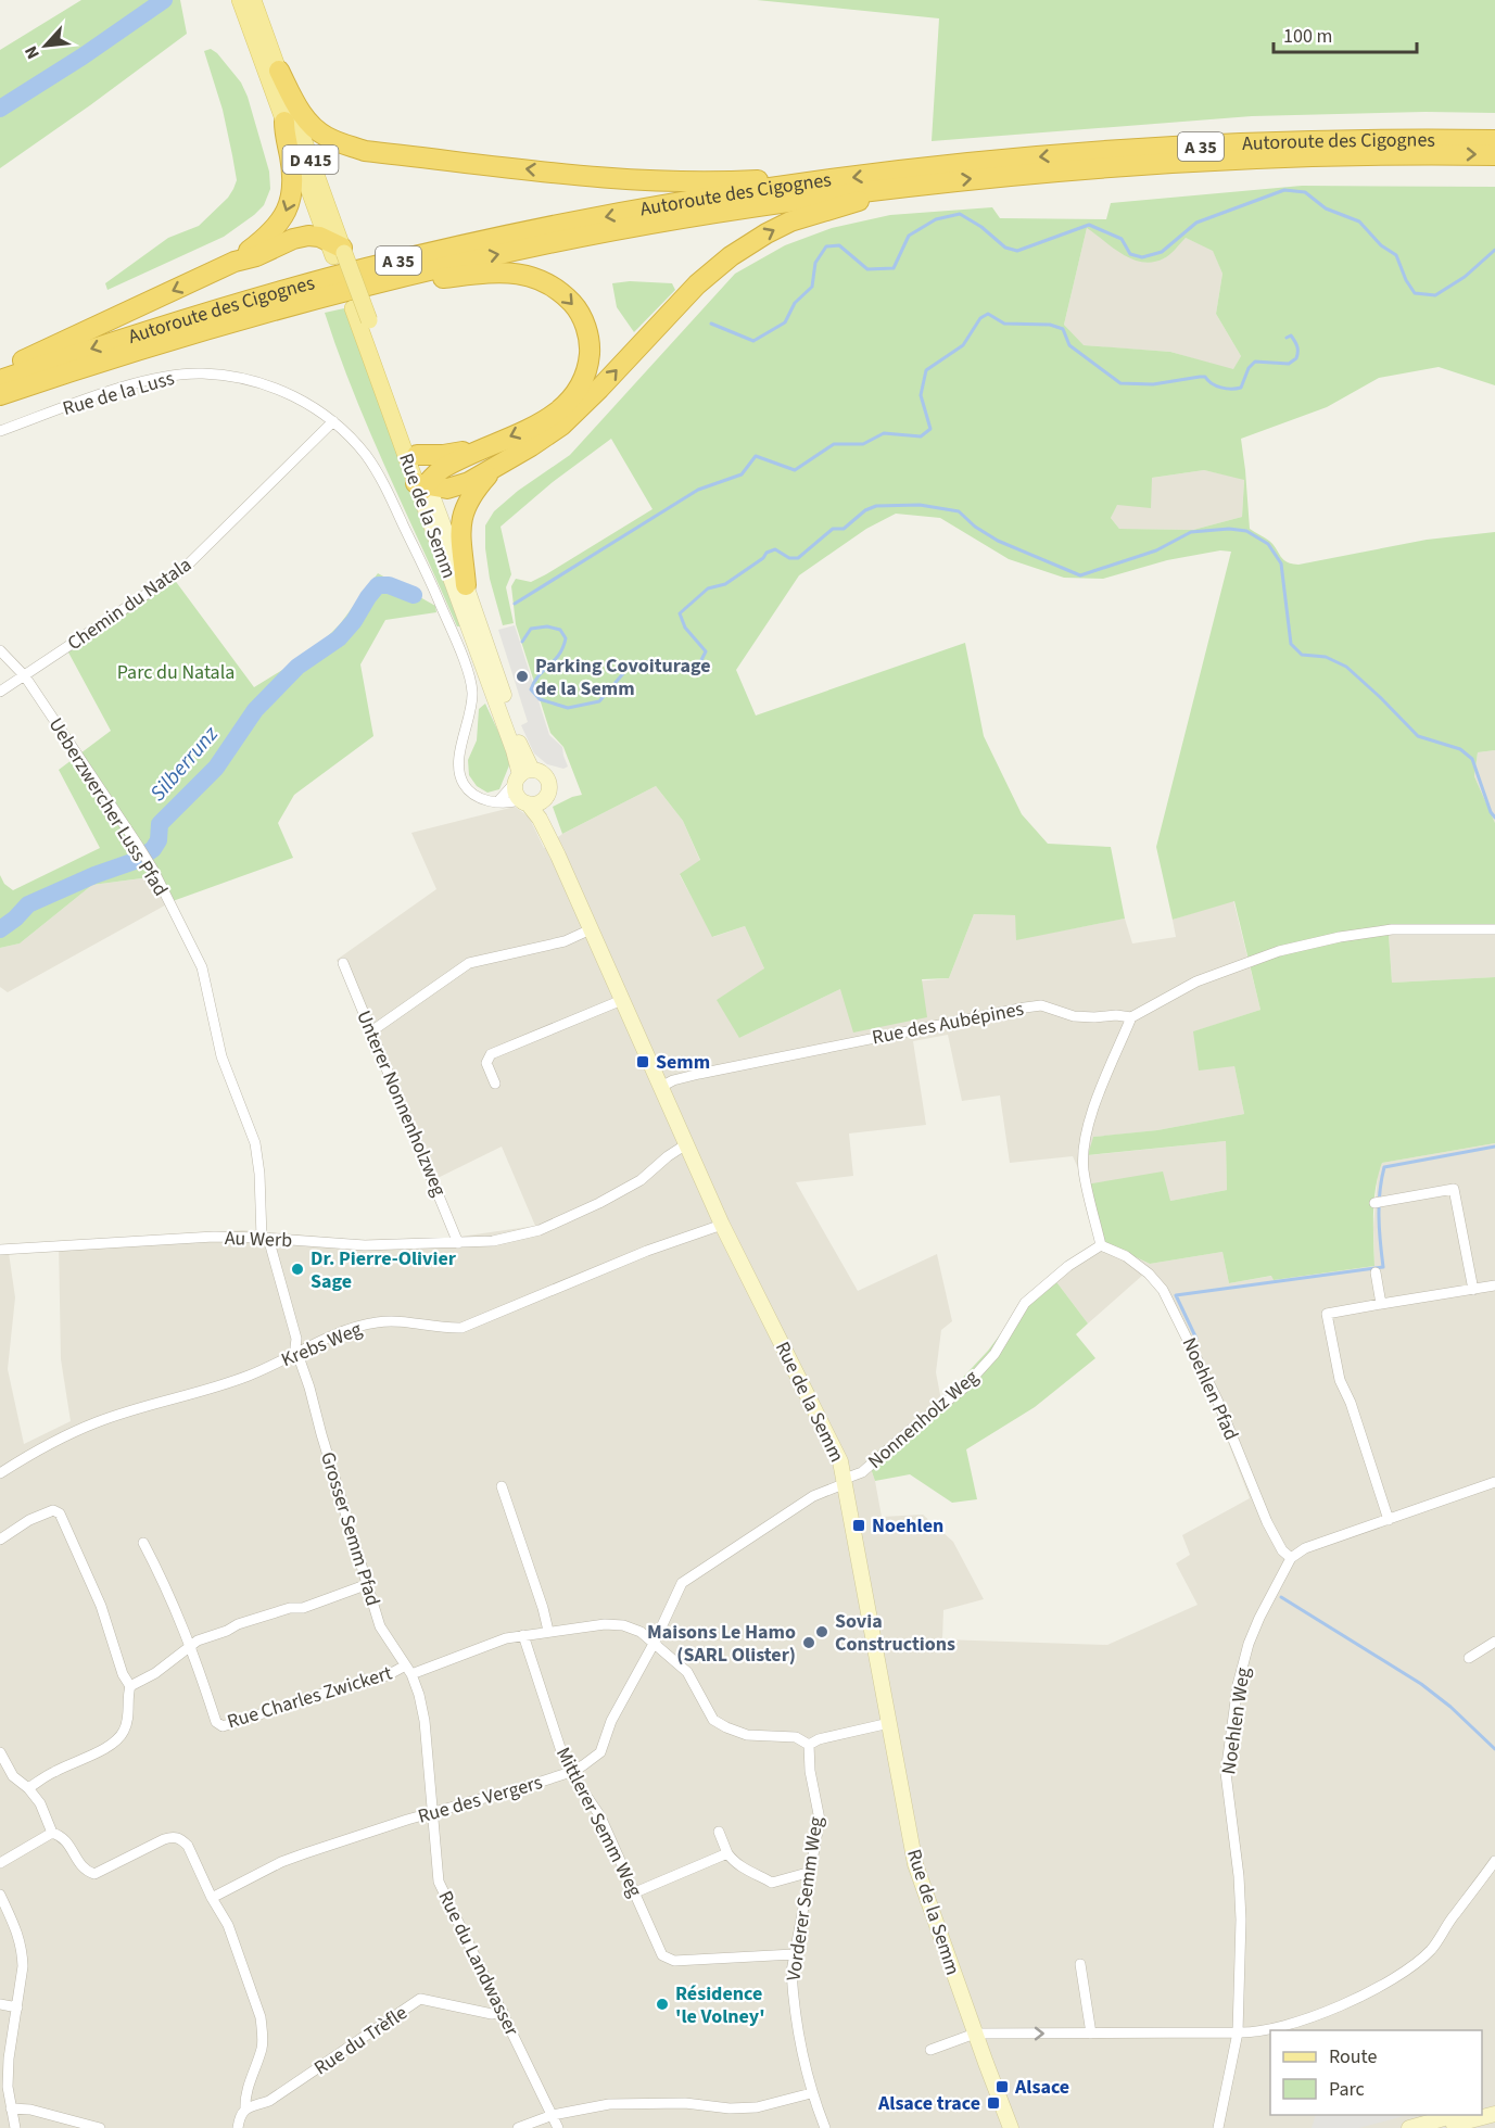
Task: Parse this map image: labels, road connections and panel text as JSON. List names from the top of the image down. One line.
{"streets":{"highway":["Autoroute des Cigognes","A 35"],"main road":["D 415","Rue de la Semm"],"street":["Rue de la Luss","Chemin du Natala","Ueberzwercher Luss Pfad","Rue des Aubépines","Unterer Nonnenholzweg","Au Werb","Krebs Weg","Noehlen Pfad","Nonnenholz Weg","Grosser Semm Pfad","Rue Charles Zwickert","Noehlen Weg","Rue des Vergers","Mittlerer Semm Weg","Vorderer Semm Weg","Rue du Landwasser","Rue du Trèfle"]},"crossings":[["Autoroute des Cigognes","Rue de la Semm"],["D 415","Rue de la Semm"],["Rue de la Luss","Rue de la Semm"],["Rue de la Luss","Chemin du Natala"],["Rue de la Semm","Rue des Aubépines"],["Rue de la Semm","Au Werb"],["Rue de la Semm","Krebs Weg"],["Rue de la Semm","Nonnenholz Weg"],["Rue de la Semm","Rue des Vergers"],["Chemin du Natala","Ueberzwercher Luss Pfad"],["Ueberzwercher Luss Pfad","Au Werb"],["Ueberzwercher Luss Pfad","Grosser Semm Pfad"],["Unterer Nonnenholzweg","Au Werb"],["Au Werb","Grosser Semm Pfad"],["Krebs Weg","Grosser Semm Pfad"],["Noehlen Pfad","Nonnenholz Weg"],["Noehlen Pfad","Noehlen Weg"],["Nonnenholz Weg","Rue des Vergers"],["Grosser Semm Pfad","Rue Charles Zwickert"],["Grosser Semm Pfad","Rue du Landwasser"],["Rue Charles Zwickert","Rue du Landwasser"],["Rue des Vergers","Mittlerer Semm Weg"],["Rue des Vergers","Rue du Landwasser"],["Mittlerer Semm Weg","Vorderer Semm Weg"],["Rue du Landwasser","Rue du Trèfle"]],"water":["Silberrunz"],"parks":["Parc du Natala"],"places":{"other":["Parking Covoiturage de la Semm","Dr. Pierre-Olivier Sage","Sovia Constructions","Maisons Le Hamo (SARL Olister)","Résidence 'le Volney'"],"transit":["Semm","Noehlen","Alsace","Alsace trace"]},"legend":["Route","Parc"],"scale_bar":"100 m","north":"bottom left"}
